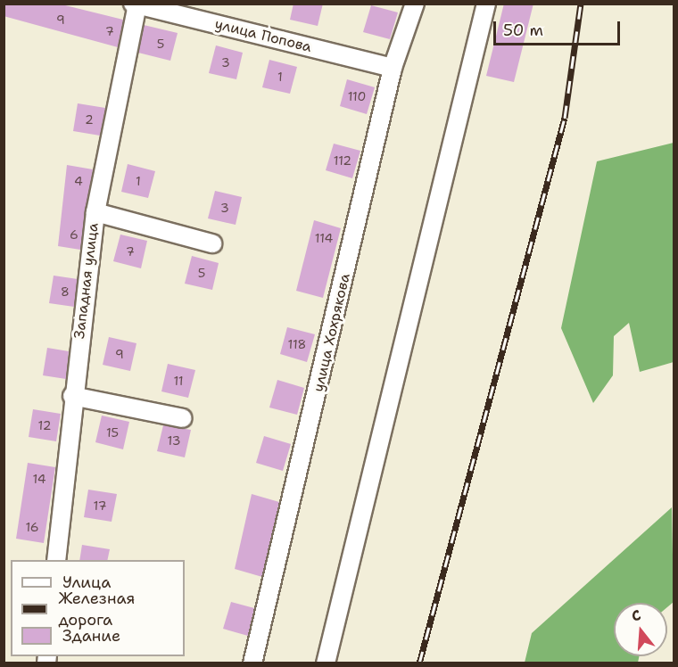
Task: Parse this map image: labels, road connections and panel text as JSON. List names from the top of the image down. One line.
{"streets":{"street":["улица Попова","Западная улица","улица Хохрякова"]},"crossings":[["улица Попова","Западная улица"],["улица Попова","улица Хохрякова"]],"house_numbers":["9","7","5","3","1","110","2","112","4","1","3","6","114","7","5","8","118","9","11","12","15","13","14","17","16"],"legend":["Улица","Железная дорога","Здание"],"scale_bar":"50 m","north":"top"}
